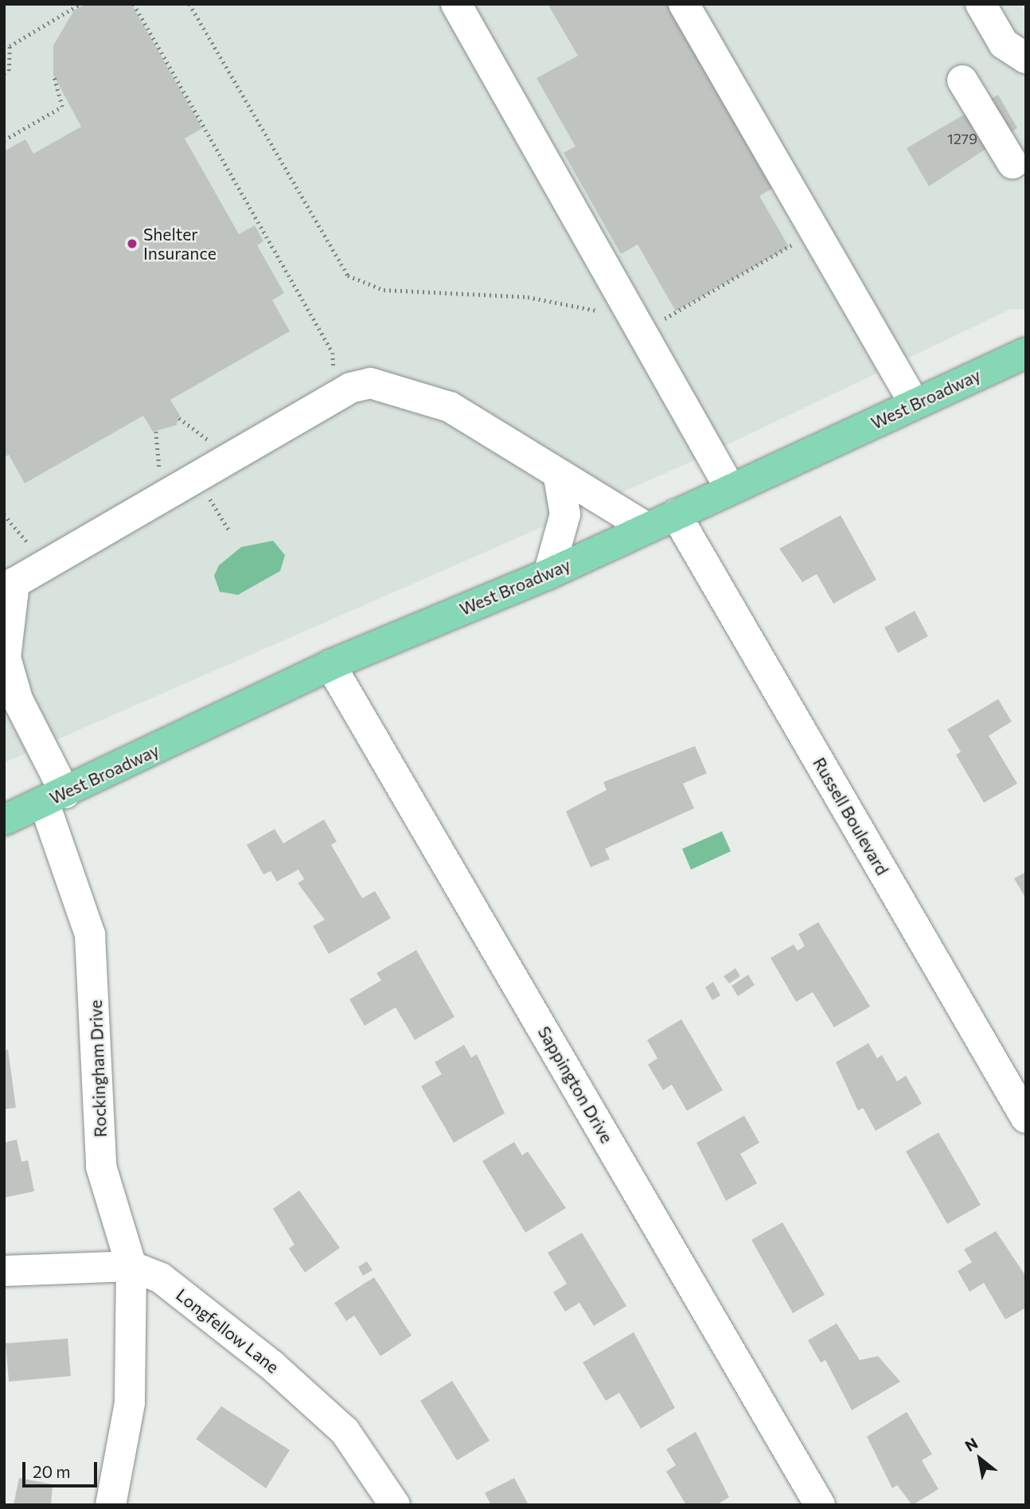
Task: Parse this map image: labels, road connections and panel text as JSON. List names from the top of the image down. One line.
{"streets":{"main road":["West Broadway"],"street":["Russell Boulevard","Rockingham Drive","Sappington Drive","Longfellow Lane"]},"crossings":[["West Broadway","Russell Boulevard"],["West Broadway","Rockingham Drive"],["West Broadway","Sappington Drive"],["Rockingham Drive","Longfellow Lane"]],"places":["Shelter Insurance"],"house_numbers":["1279"],"scale_bar":"20 m","north":"top left"}
